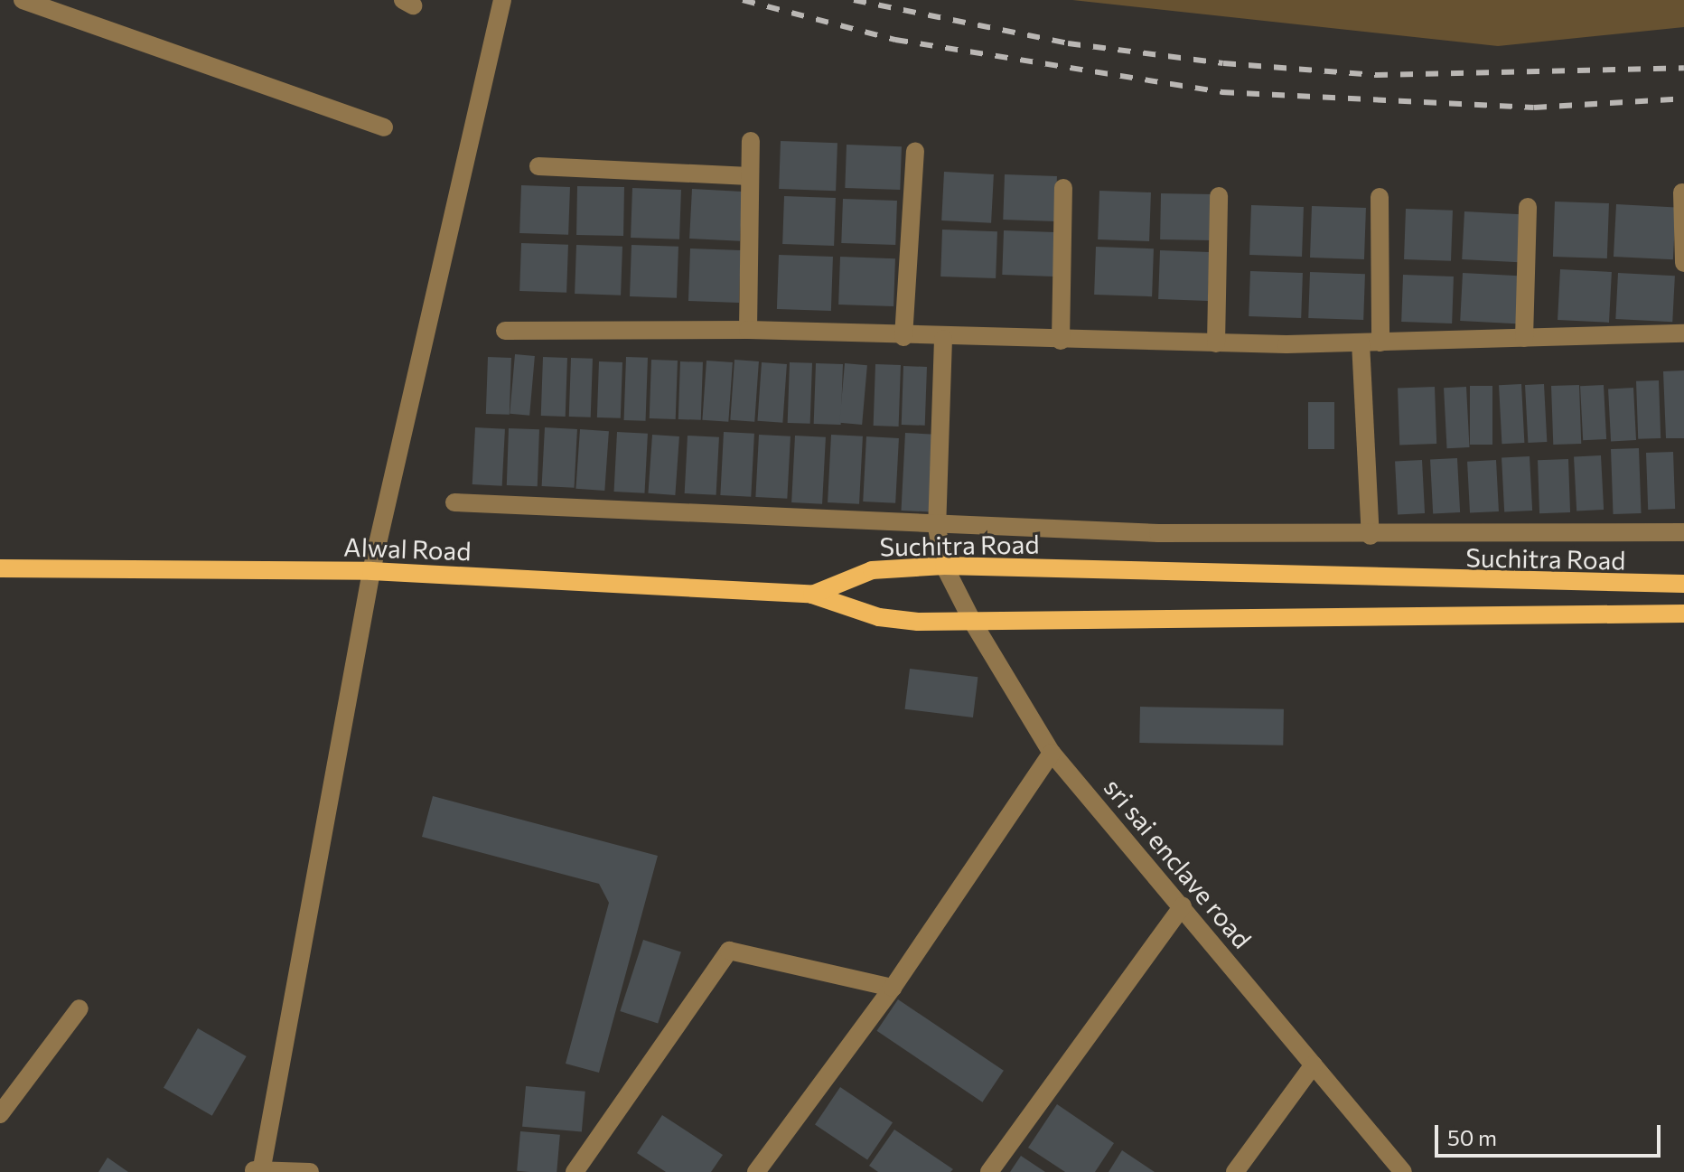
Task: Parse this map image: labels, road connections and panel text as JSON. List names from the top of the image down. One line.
{"streets":{"main road":["Suchitra Road","Alwal Road"],"street":["sri sai enclave road"]},"crossings":[["Suchitra Road","Alwal Road"],["Suchitra Road","sri sai enclave road"]],"scale_bar":"50 m"}
